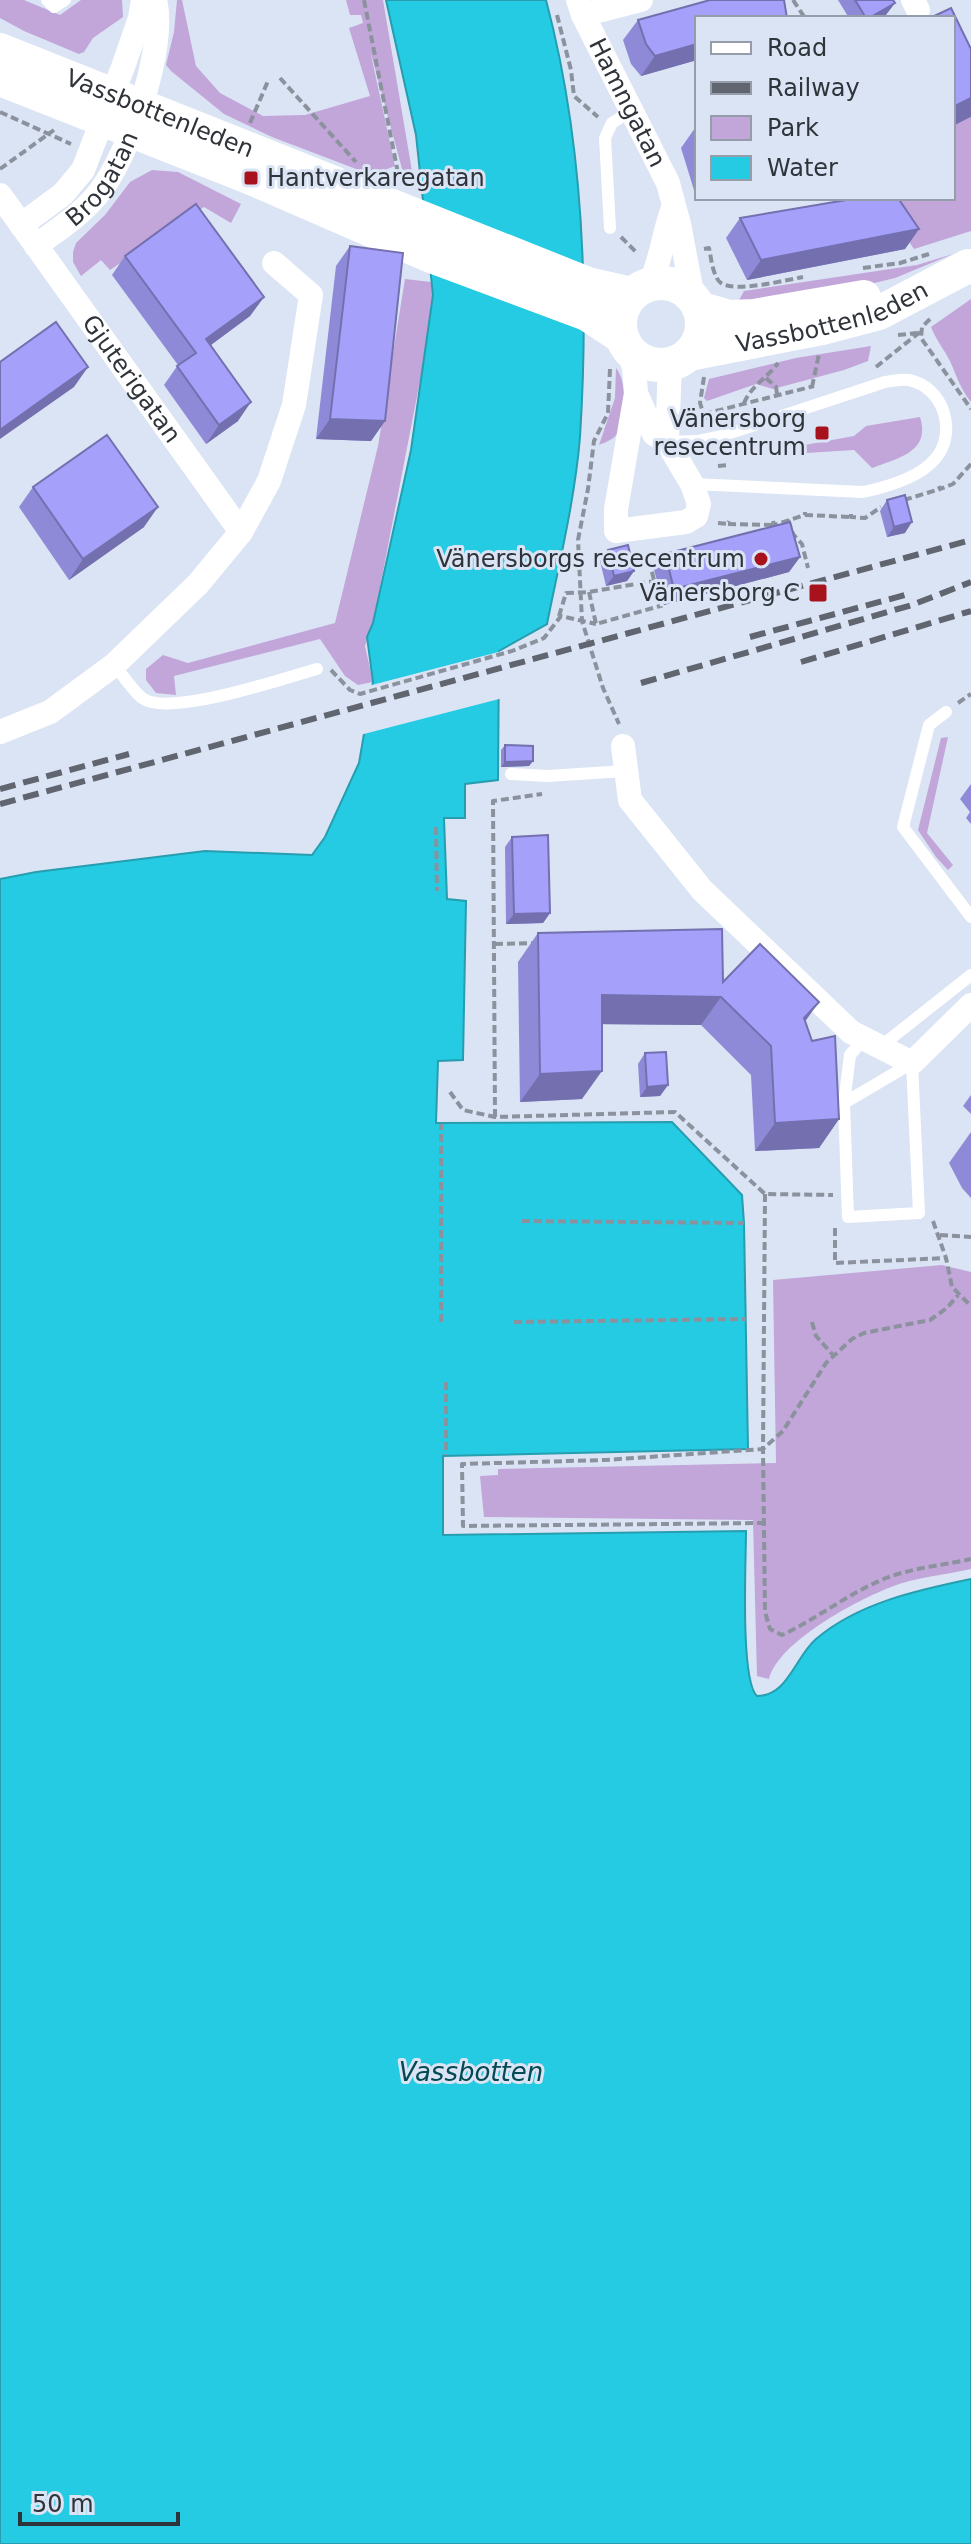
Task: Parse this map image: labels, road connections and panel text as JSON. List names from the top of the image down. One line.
{"streets":{"main road":["Vassbottenleden"],"street":["Hamngatan","Brogatan","Gjuterigatan"]},"crossings":[["Hamngatan","Vassbottenleden"],["Vassbottenleden","Brogatan"],["Brogatan","Gjuterigatan"]],"water":["Vassbotten"],"places":{"transit":["Hantverkaregatan","Vänersborg resecentrum","Vänersborg C"],"other":["Vänersborgs resecentrum"]},"legend":["Road","Railway","Park","Water"],"scale_bar":"50 m"}
